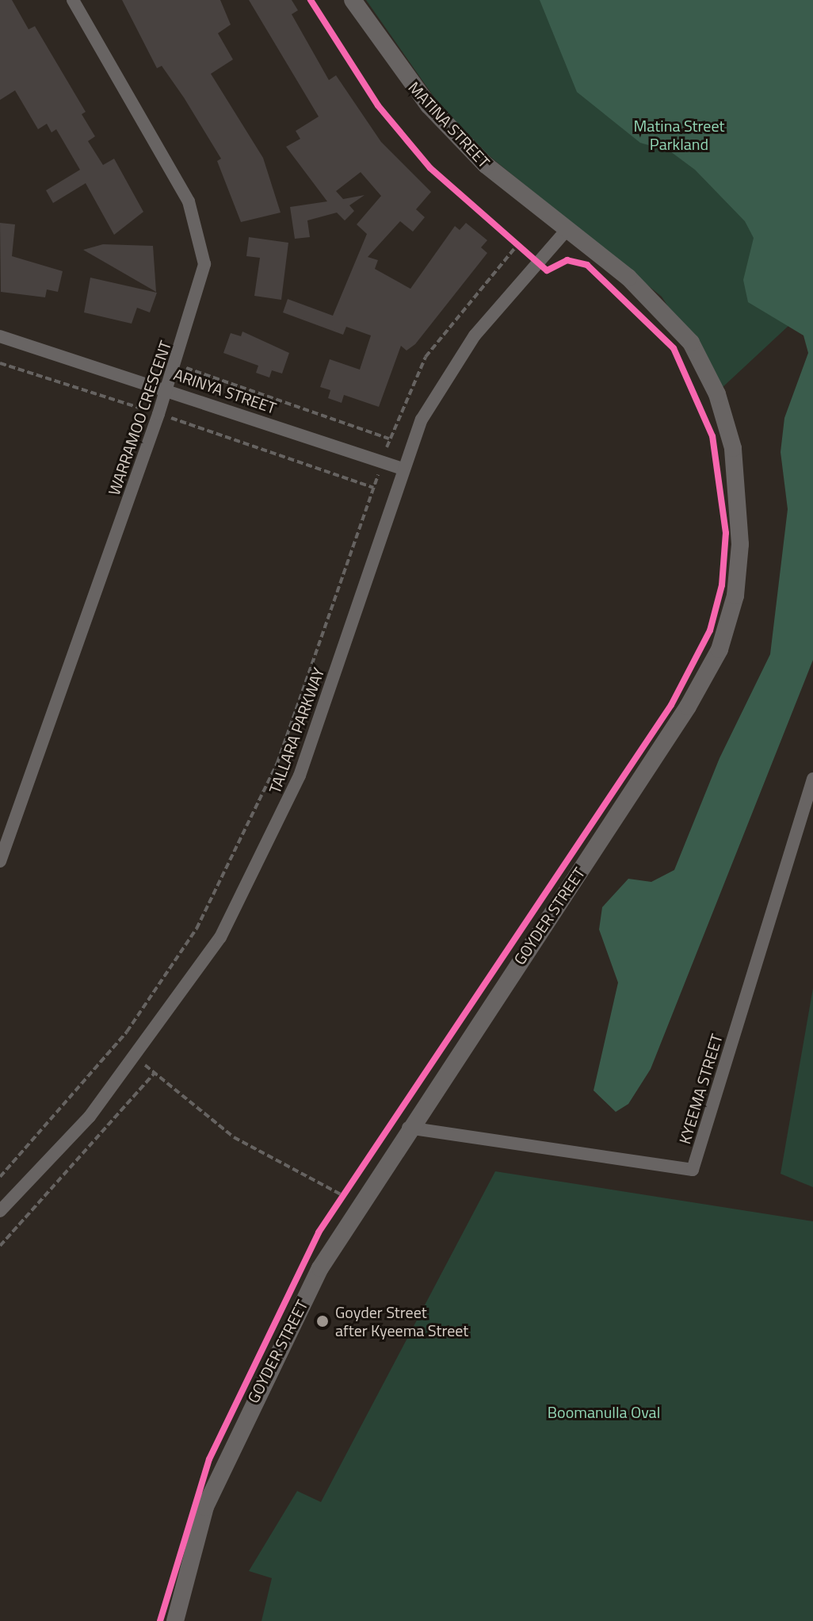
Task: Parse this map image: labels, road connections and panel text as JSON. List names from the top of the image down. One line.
{"streets":{"street":["MATINA STREET","ARINYA STREET","WARRAMOO CRESCENT","TALLARA PARKWAY","GOYDER STREET","KYEEMA STREET"]},"crossings":[["MATINA STREET","TALLARA PARKWAY"],["MATINA STREET","GOYDER STREET"],["ARINYA STREET","WARRAMOO CRESCENT"],["ARINYA STREET","TALLARA PARKWAY"],["TALLARA PARKWAY","GOYDER STREET"],["GOYDER STREET","KYEEMA STREET"]],"parks":["Matina Street Parkland","Boomanulla Oval"],"places":["Goyder Street after Kyeema Street"]}
